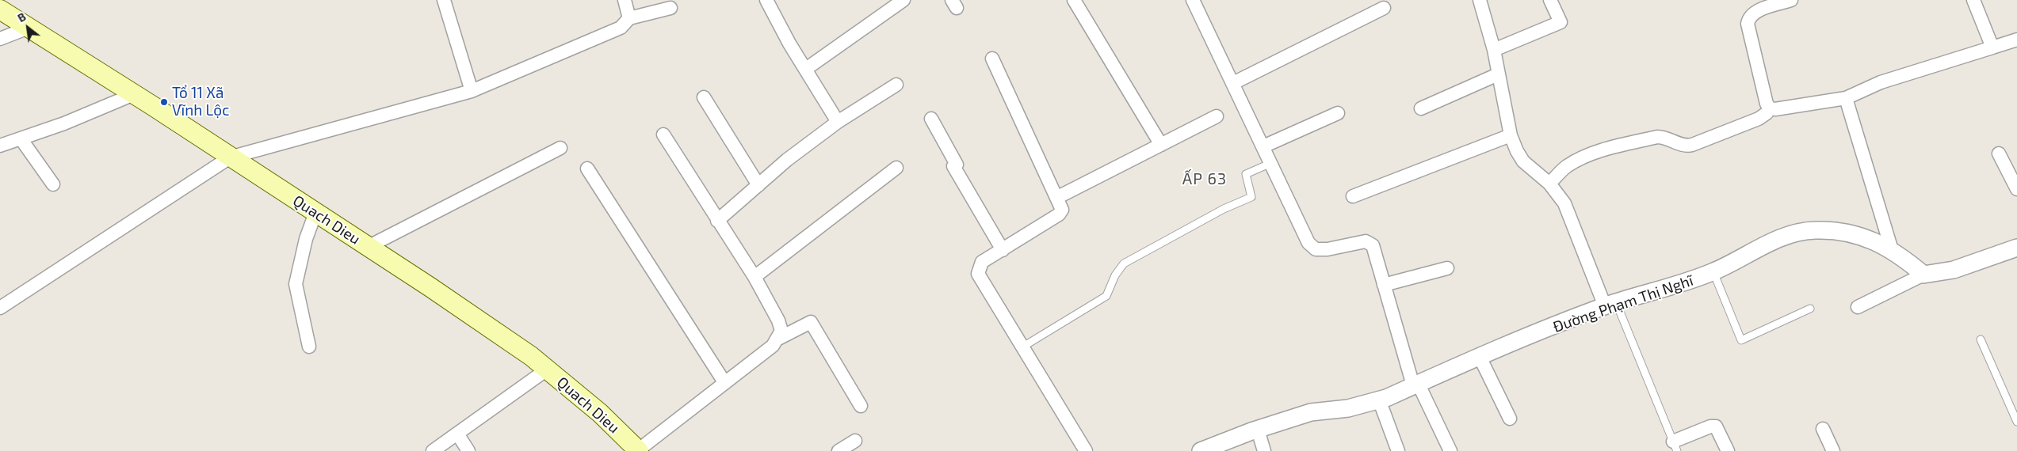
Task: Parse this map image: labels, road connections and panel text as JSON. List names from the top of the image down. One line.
{"streets":{"main road":["Quach Dieu"],"street":["Đường Phạm Thị Nghĩ"]},"districts":["ẤP 63"],"places":["Tổ 11 Xã Vĩnh Lộc"],"north":"top left"}
